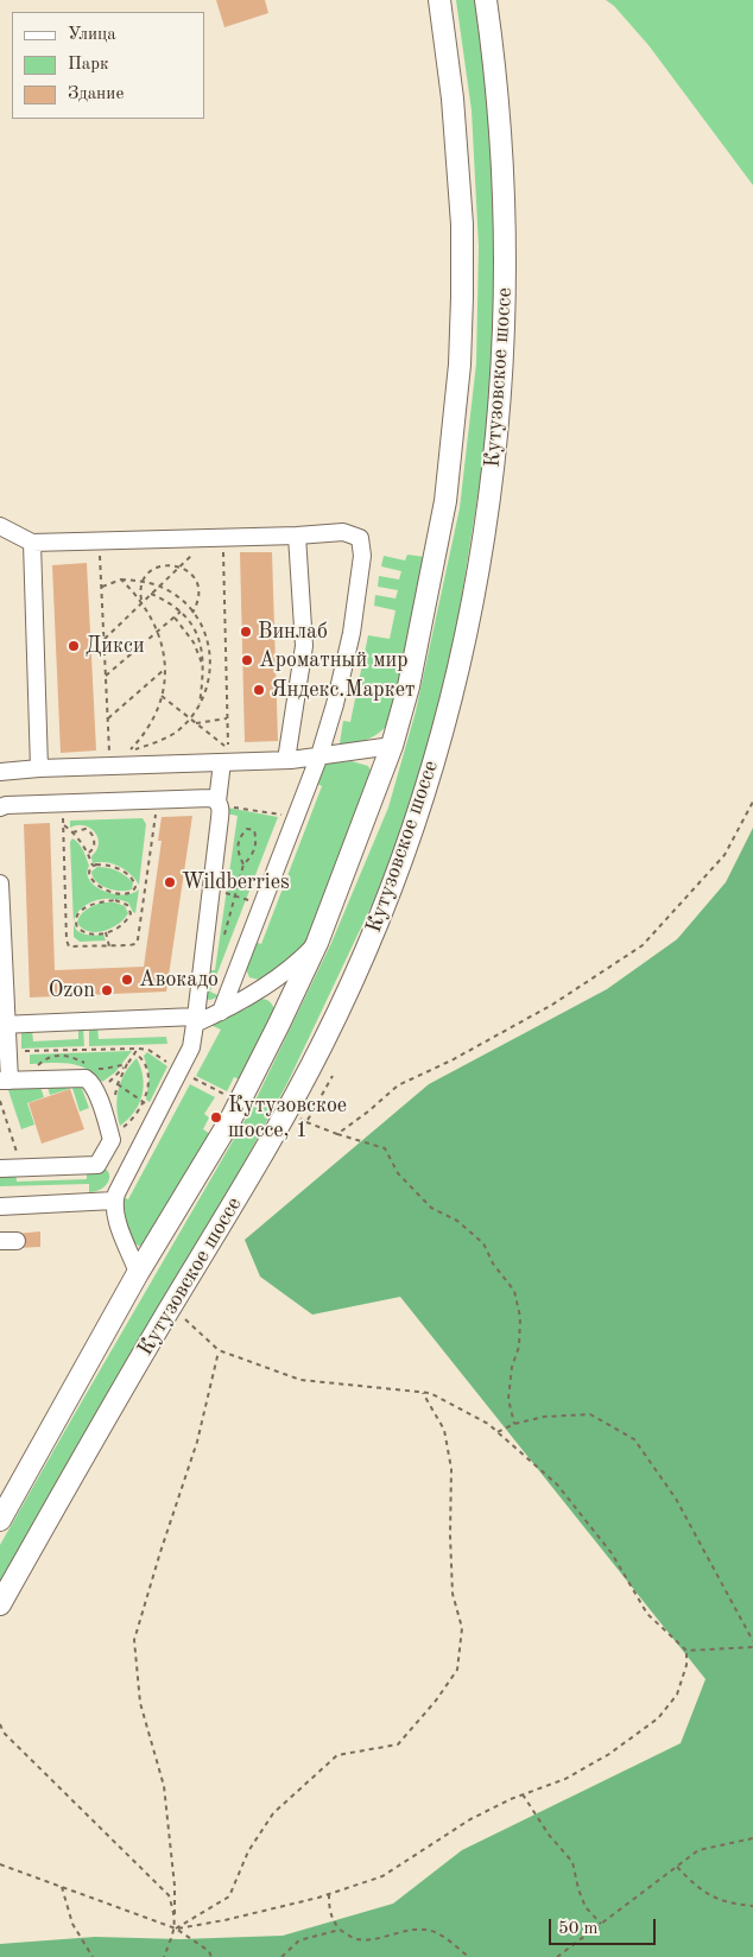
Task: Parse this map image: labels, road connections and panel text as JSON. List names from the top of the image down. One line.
{"streets":{"main road":["Кутузовское шоссе"]},"places":["Винлаб","Дикси","Ароматный мир","Яндекс.Маркет","Wildberries","Авокадо","Ozon","Кутузовское шоссе, 1"],"legend":["Улица","Парк","Здание"],"scale_bar":"50 m"}
